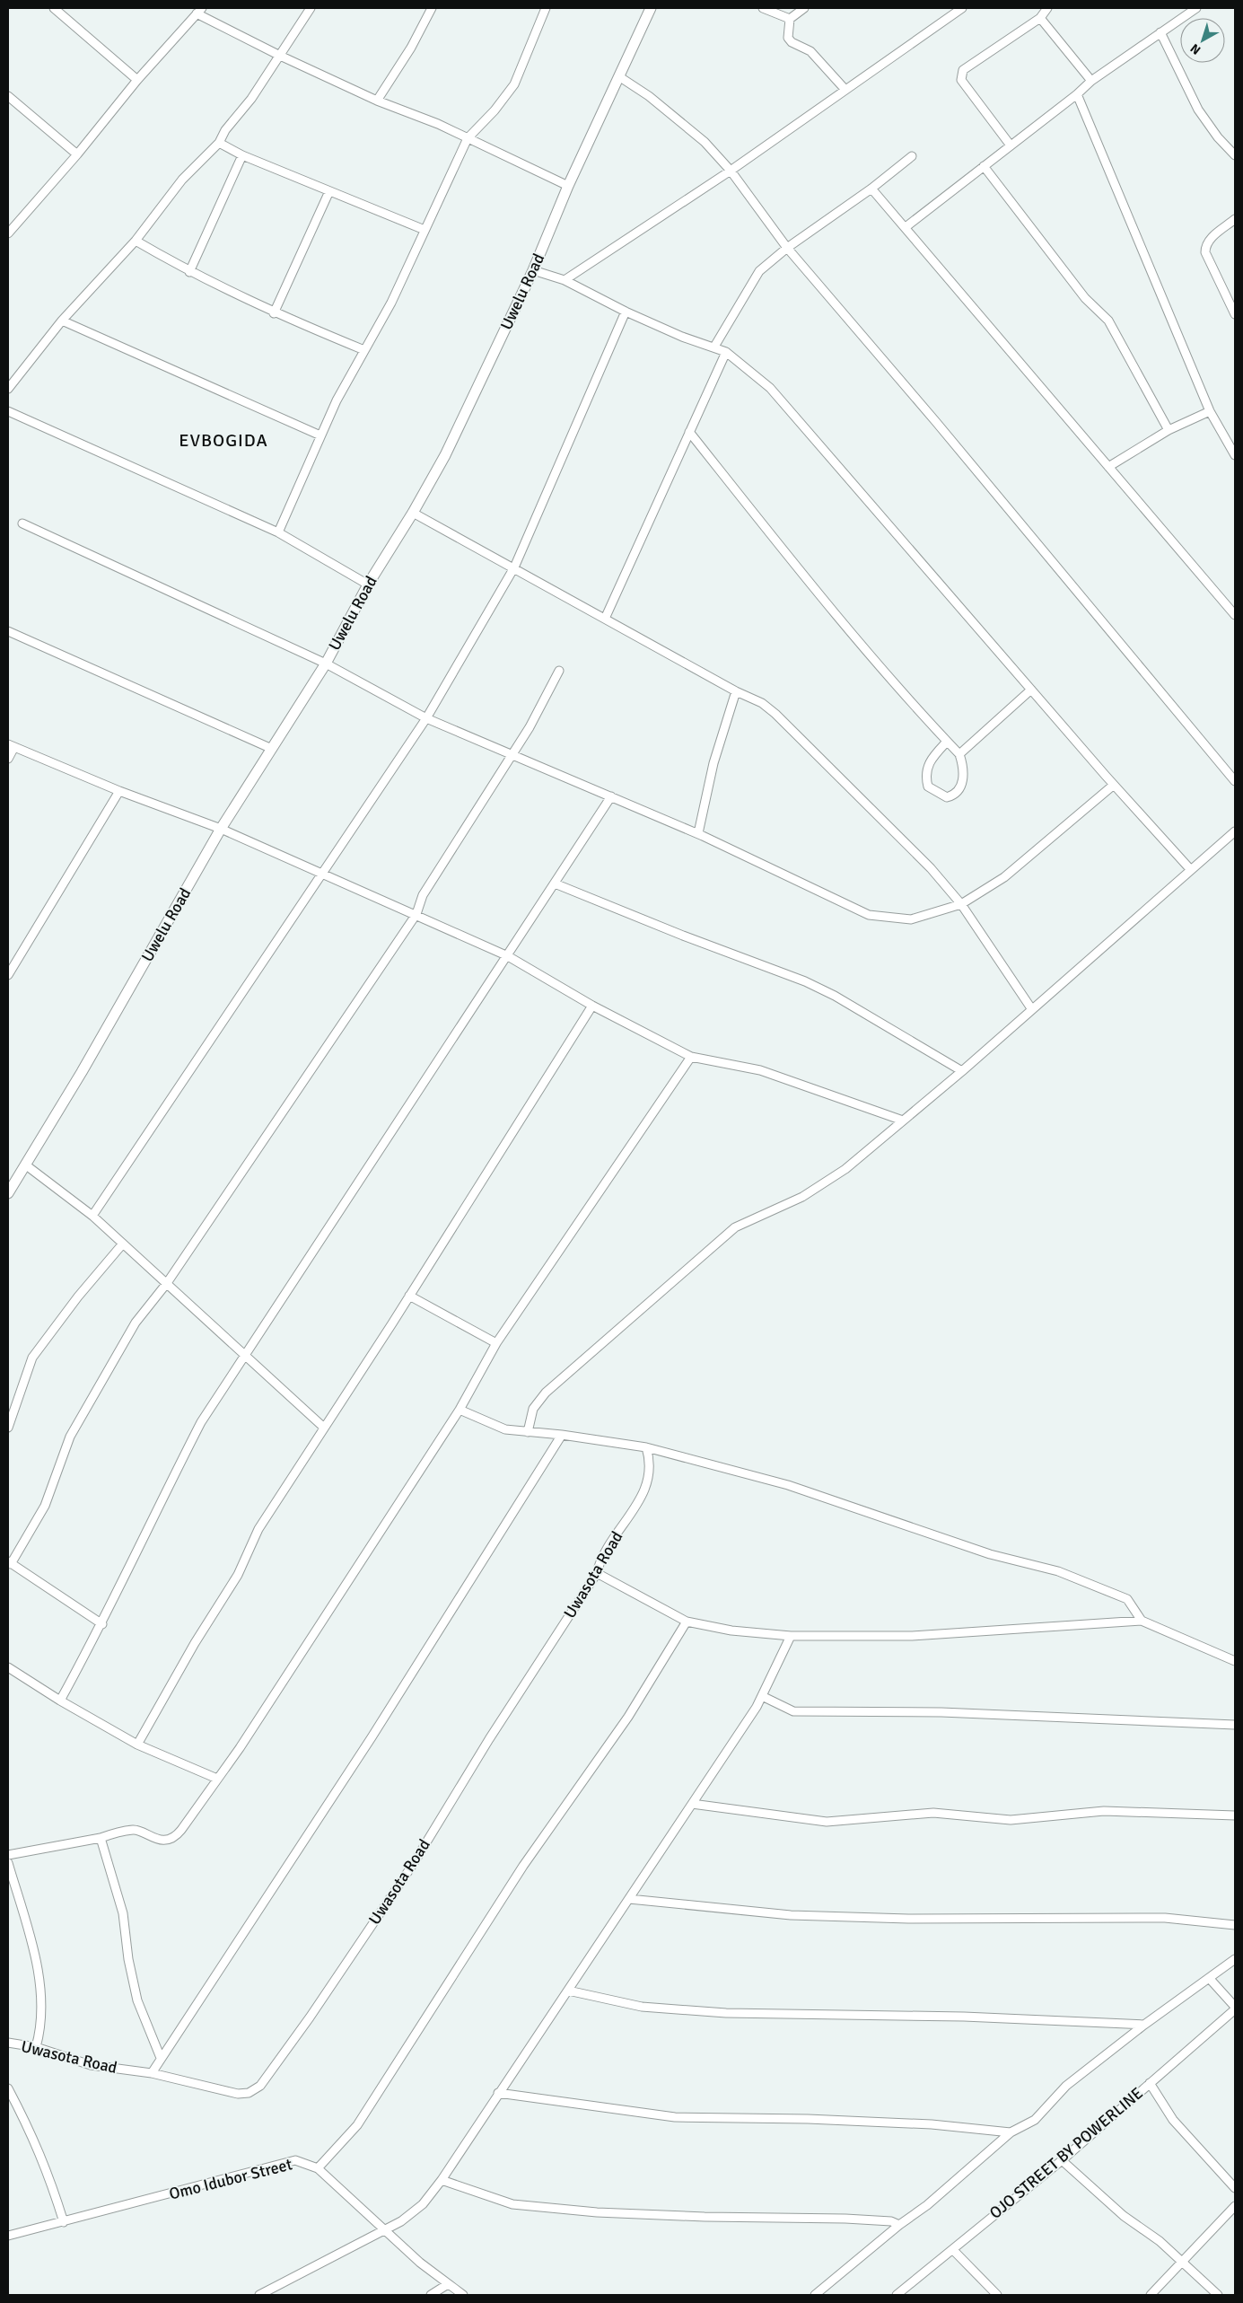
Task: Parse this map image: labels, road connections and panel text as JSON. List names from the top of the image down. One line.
{"streets":{"street":["Uwelu Road","Uwasota Road","OJO STREET BY POWERLINE","Omo Idubor Street"]},"districts":["EVBOGIDA"],"north":"bottom left"}
